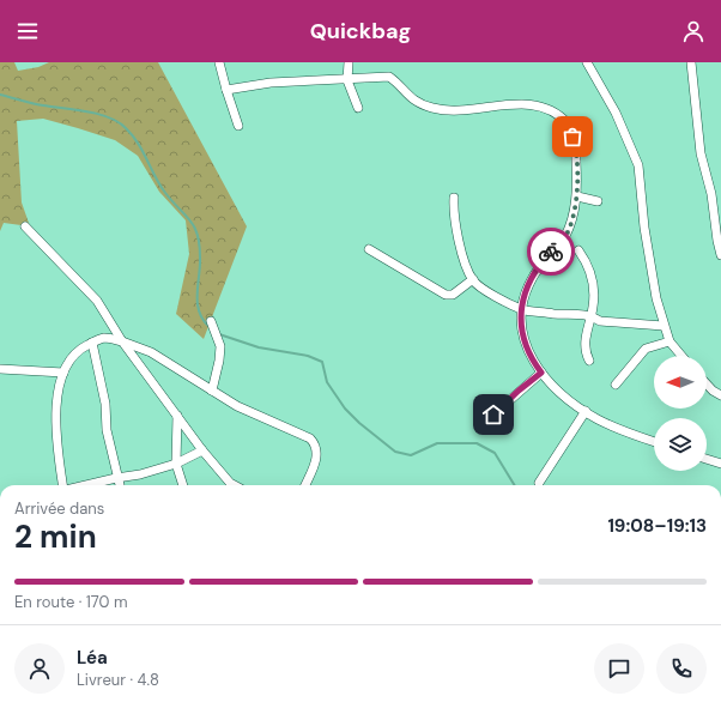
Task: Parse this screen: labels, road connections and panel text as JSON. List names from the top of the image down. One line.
{"north":"left","page":{"header":"Quickbag","heading":["2 min","Arrivée dans","19:08–19:13"],"panel":["Léa","Livreur · 4.8"],"bar":"En route · 170 m"}}
